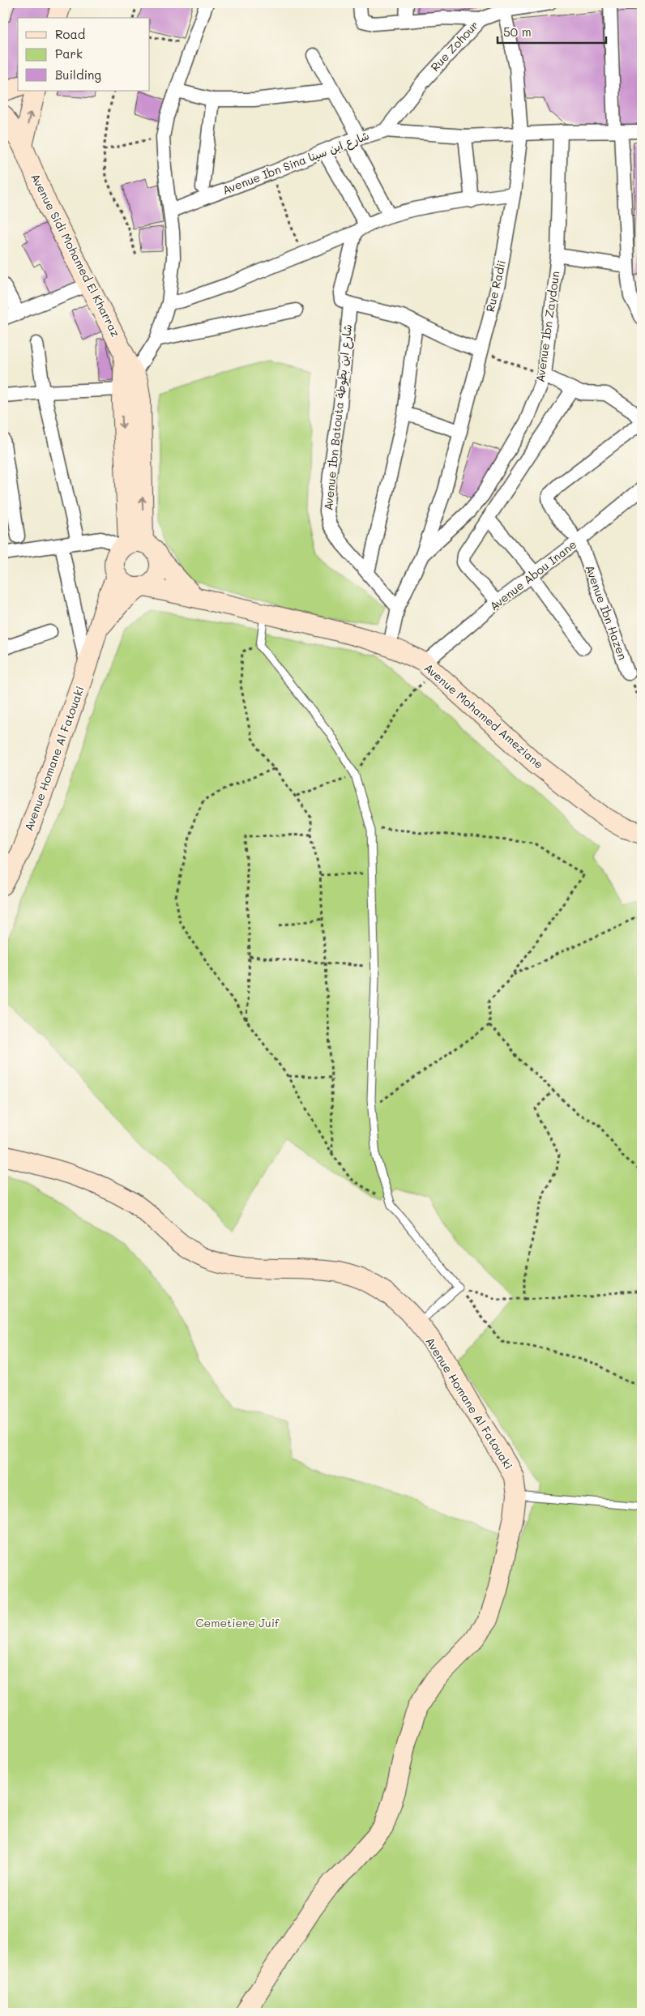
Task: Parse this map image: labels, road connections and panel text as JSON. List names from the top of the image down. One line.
{"streets":{"street":["Rue Zohour","Avenue Ibn Sina شارع ابن سينا","Avenue Sidi Mohamed El Kharraz","Rue Radii","Avenue Ibn Zaydoun","Avenue Ibn Batouta شارع ابن بطوطة","Avenue Abou Inane","Avenue Ibn Hazen","Avenue Mohamed Ameziane","Avenue Homane Al Fatouaki"]},"crossings":[["Rue Zohour","Avenue Ibn Sina شارع ابن سينا"],["Rue Zohour","Rue Radii"],["Avenue Ibn Sina شارع ابن سينا","Rue Radii"],["Avenue Ibn Sina شارع ابن سينا","Avenue Ibn Zaydoun"],["Avenue Sidi Mohamed El Kharraz","Avenue Mohamed Ameziane"],["Avenue Sidi Mohamed El Kharraz","Avenue Homane Al Fatouaki"],["Rue Radii","Avenue Ibn Zaydoun"],["Avenue Ibn Zaydoun","Avenue Ibn Batouta شارع ابن بطوطة"],["Avenue Ibn Zaydoun","Avenue Mohamed Ameziane"],["Avenue Abou Inane","Avenue Ibn Hazen"],["Avenue Abou Inane","Avenue Mohamed Ameziane"],["Avenue Mohamed Ameziane","Avenue Homane Al Fatouaki"]],"parks":["Cemetiere Juif"],"legend":["Road","Park","Building"],"scale_bar":"50 m"}
